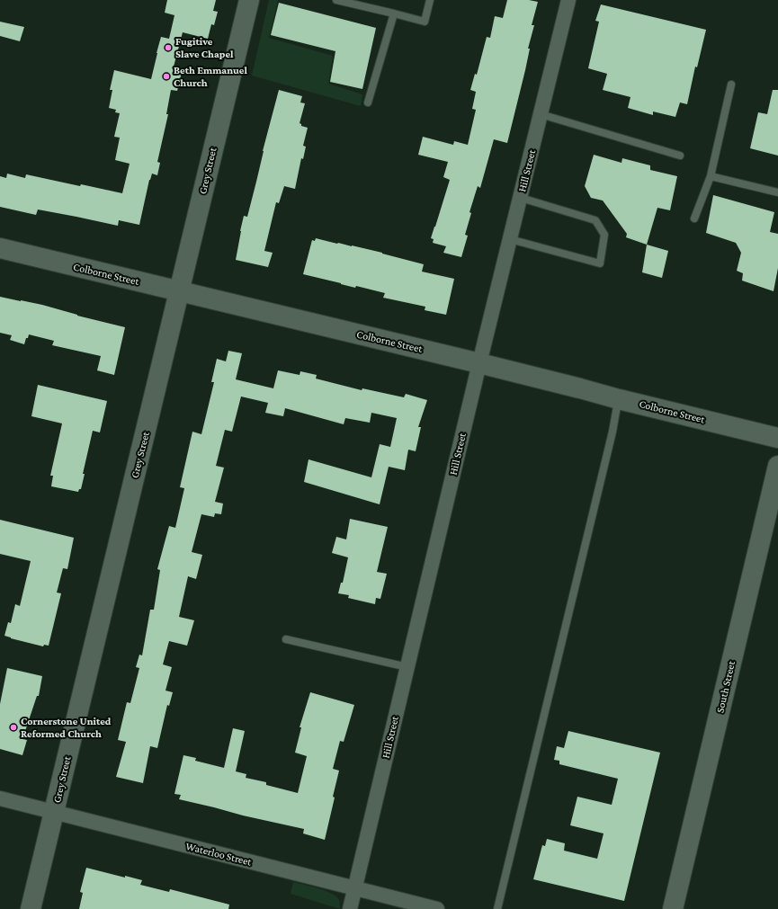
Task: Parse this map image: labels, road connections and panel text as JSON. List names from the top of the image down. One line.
{"streets":{"street":["Grey Street","Hill Street","Colborne Street","South Street","Waterloo Street"]},"crossings":[["Grey Street","Colborne Street"],["Grey Street","Waterloo Street"],["Hill Street","Colborne Street"],["Hill Street","Waterloo Street"]],"places":["Fugitive Slave Chapel","Beth Emmanuel Church","Cornerstone United Reformed Church"]}
